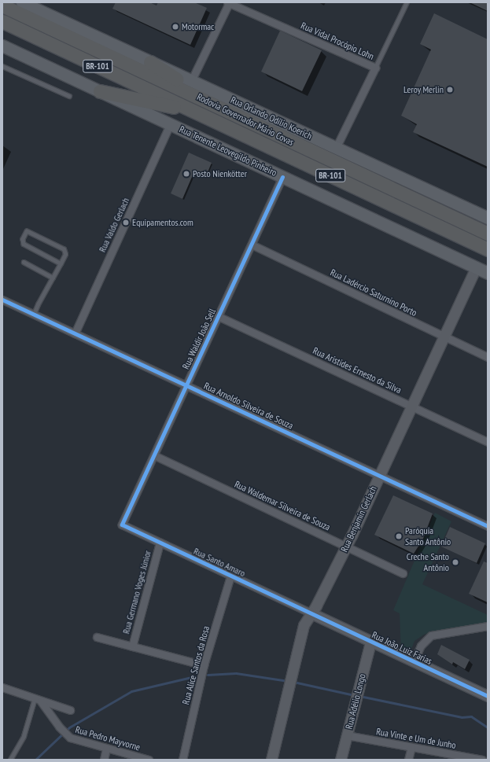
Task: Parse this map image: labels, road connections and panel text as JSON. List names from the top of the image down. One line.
{"streets":{"highway":["BR-101","Rodovia Governador Mário Covas"],"main road":["Rua Orlando Odílio Koerich","Rua Tenente Leovegildo Pinheiro","Rua Benjamin Gerlach","Rua João Luiz Farias","Rua Adélio Longo"],"street":["Rua Vidal Procópio Lohn","Rua Valdo Gerlach","Rua Ladércio Saturnino Porto","Rua Waldir João Sell","Rua Aristides Ernesto da Silva","Rua Arnoldo Silveira de Souza","Rua Waldemar Silveira de Souza","Rua Santo Amaro","Rua Germano Voges Júnior","Rua Alice Santos da Rosa","Rua Pedro Mayvorne","Rua Vinte e Um de Junho"]},"crossings":[["Rua Vidal Procópio Lohn","Rua Orlando Odílio Koerich"],["Rua Tenente Leovegildo Pinheiro","Rua Valdo Gerlach"],["Rua Tenente Leovegildo Pinheiro","Rua Waldir João Sell"],["Rua Tenente Leovegildo Pinheiro","Rua Benjamin Gerlach"],["Rua Valdo Gerlach","Rua Arnoldo Silveira de Souza"],["Rua Ladércio Saturnino Porto","Rua Waldir João Sell"],["Rua Ladércio Saturnino Porto","Rua Benjamin Gerlach"],["Rua Waldir João Sell","Rua Aristides Ernesto da Silva"],["Rua Waldir João Sell","Rua Arnoldo Silveira de Souza"],["Rua Waldir João Sell","Rua Waldemar Silveira de Souza"],["Rua Waldir João Sell","Rua Santo Amaro"],["Rua Aristides Ernesto da Silva","Rua Benjamin Gerlach"],["Rua Arnoldo Silveira de Souza","Rua Benjamin Gerlach"],["Rua Waldemar Silveira de Souza","Rua Benjamin Gerlach"],["Rua Benjamin Gerlach","Rua Santo Amaro"],["Rua Benjamin Gerlach","Rua João Luiz Farias"],["Rua Santo Amaro","Rua Germano Voges Júnior"],["Rua Santo Amaro","Rua João Luiz Farias"],["Rua Santo Amaro","Rua Alice Santos da Rosa"],["Rua João Luiz Farias","Rua Adélio Longo"],["Rua Adélio Longo","Rua Vinte e Um de Junho"]],"places":["Motormac","Leroy Merlin","Posto Nienkötter","Equipamentos.com","Paróquia Santo Antônio","Creche Santo Antônio"]}
